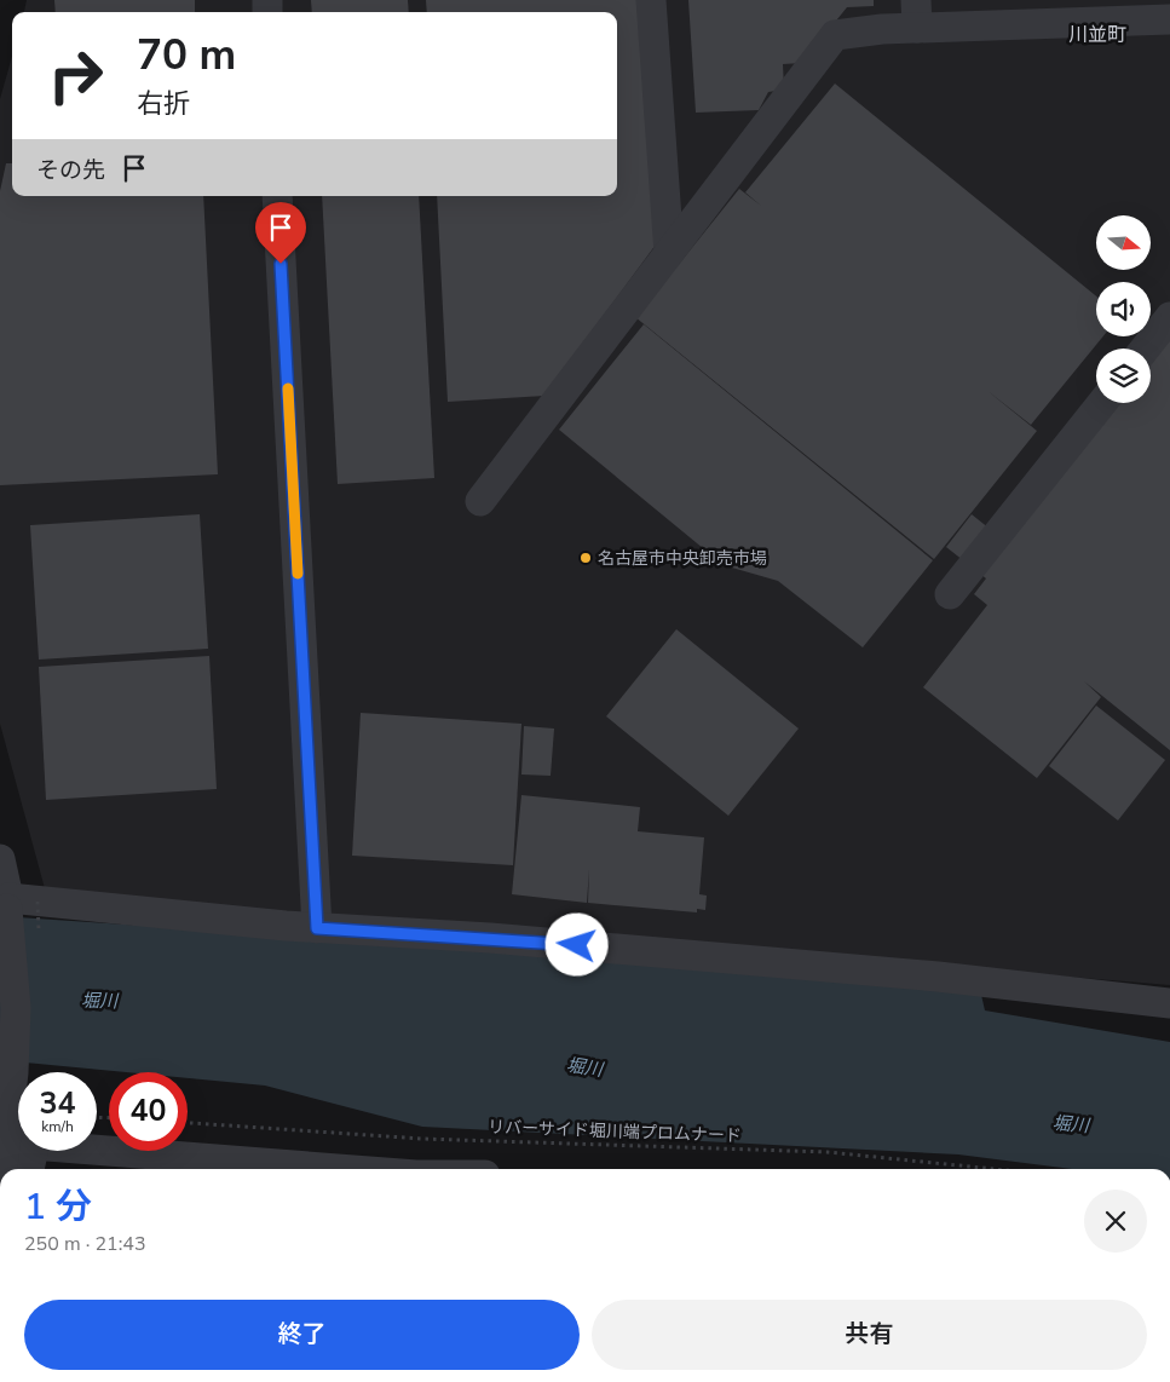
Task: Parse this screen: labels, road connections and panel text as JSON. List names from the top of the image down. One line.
{"streets":{"path":["リバーサイド堀川端プロムナード"]},"districts":["川並町"],"water":["堀川"],"places":["名古屋市中央卸売市場"],"north":"right","page":{"turn":["70 m","右折"],"then":"その先","speed":"34 km/h","limit":"40","heading":["1 分","250 m · 21:43"],"buttons":["終了","共有"]}}
